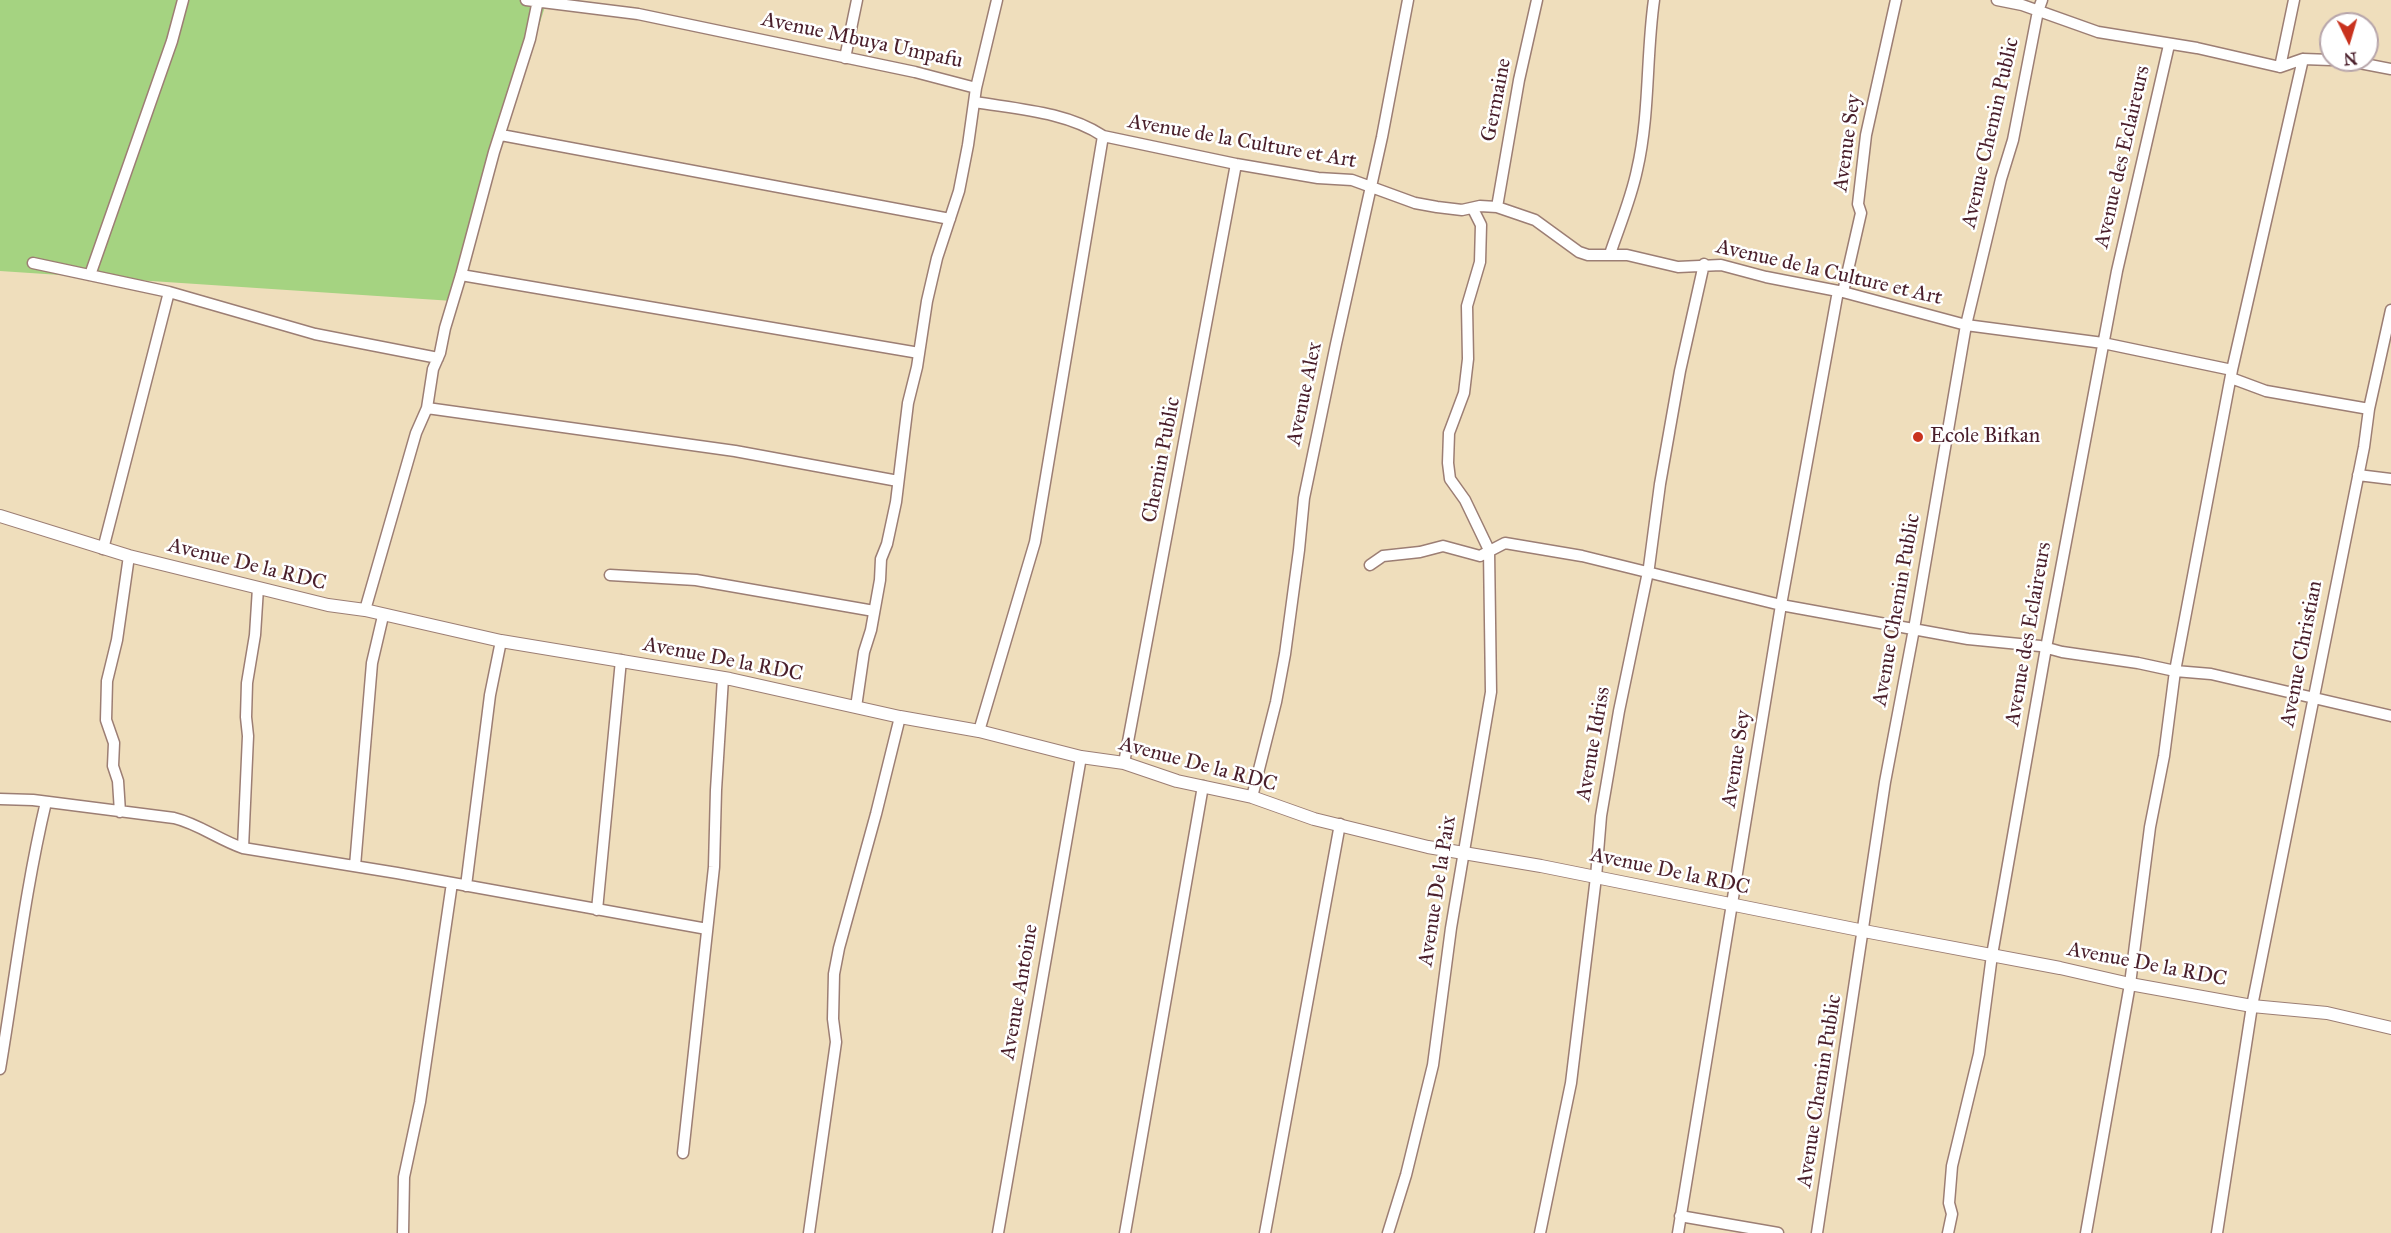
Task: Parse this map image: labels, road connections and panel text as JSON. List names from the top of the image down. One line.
{"streets":{"street":["Avenue Mbuya Umpafu","Germaine","Avenue Chemin Public","Avenue de la Culture et Art","Avenue Sey","Avenue des Eclaireurs","Avenue Alex","Chemin Public","Avenue De la RDC","Avenue Christian","Avenue Idriss","Avenue De la Paix","Avenue Antoine"]},"crossings":[["Germaine","Avenue de la Culture et Art"],["Avenue Chemin Public","Avenue de la Culture et Art"],["Avenue Chemin Public","Avenue De la RDC"],["Avenue de la Culture et Art","Avenue Sey"],["Avenue de la Culture et Art","Avenue des Eclaireurs"],["Avenue de la Culture et Art","Avenue Alex"],["Avenue de la Culture et Art","Chemin Public"],["Avenue de la Culture et Art","Avenue Christian"],["Avenue de la Culture et Art","Avenue Idriss"],["Avenue Sey","Avenue De la RDC"],["Avenue des Eclaireurs","Avenue De la RDC"],["Avenue Alex","Avenue De la RDC"],["Chemin Public","Avenue De la RDC"],["Avenue De la RDC","Avenue Christian"],["Avenue De la RDC","Avenue Idriss"],["Avenue De la RDC","Avenue De la Paix"],["Avenue De la RDC","Avenue Antoine"]],"places":["Ecole Bifkan"],"north":"bottom"}
